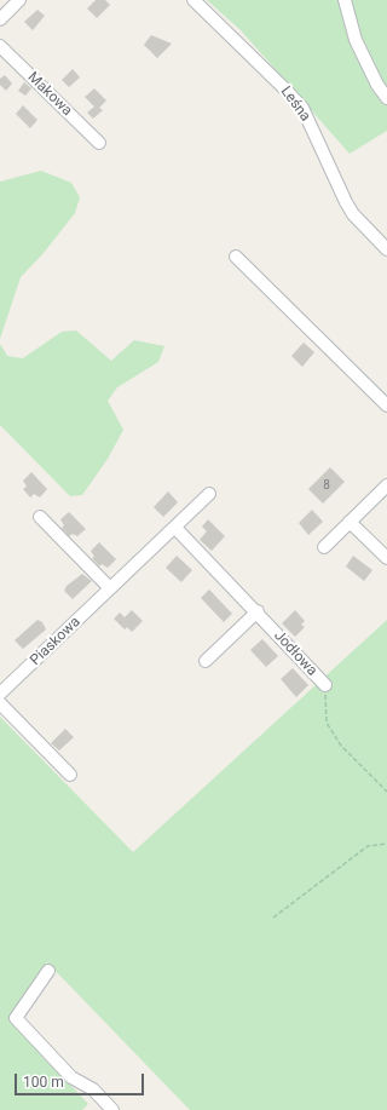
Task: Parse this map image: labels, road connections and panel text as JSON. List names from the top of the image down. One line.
{"streets":{"street":["Makowa","Leśna","Piaskowa","Jodłowa"]},"crossings":[["Piaskowa","Jodłowa"]],"house_numbers":["8"],"scale_bar":"100 m"}
